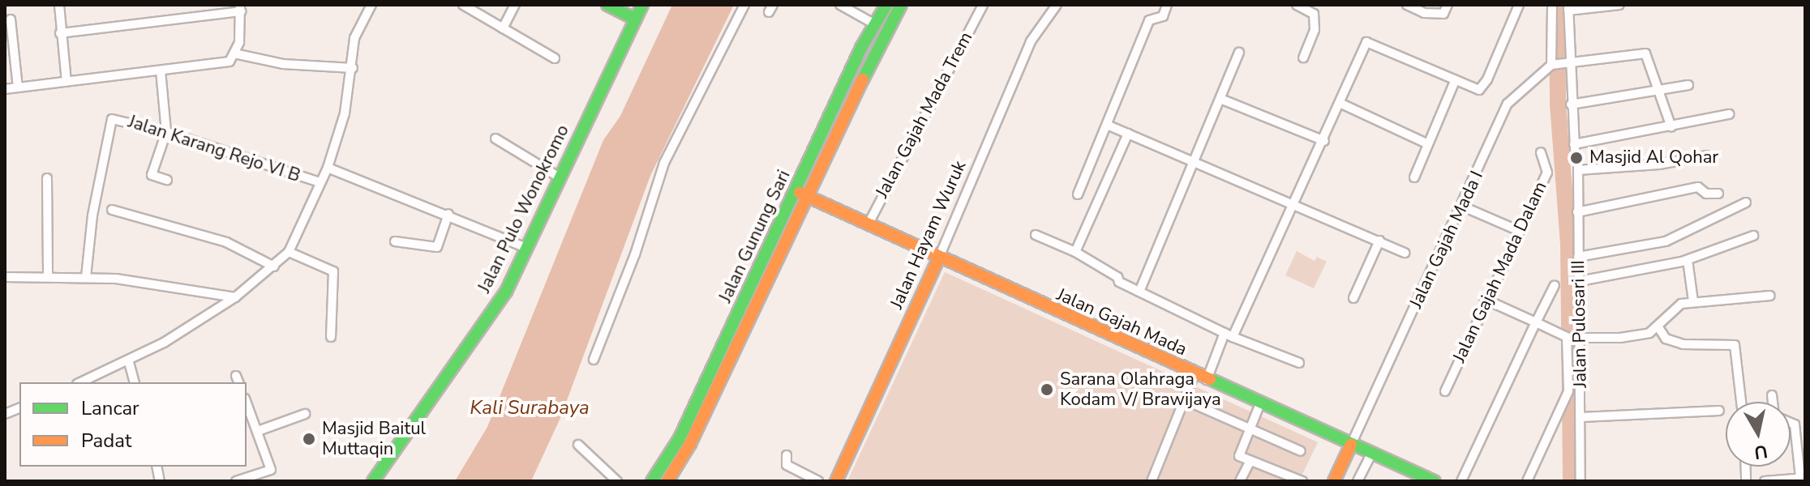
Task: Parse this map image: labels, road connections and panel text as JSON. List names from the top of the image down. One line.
{"streets":{"main road":["Jalan Pulo Wonokromo","Jalan Hayam Wuruk","Jalan Gunung Sari","Jalan Gajah Mada"],"street":["Jalan Gajah Mada Trem","Jalan Karang Rejo VI B","Jalan Gajah Mada I","Jalan Gajah Mada Dalam","Jalan Pulosari III"]},"crossings":[["Jalan Gajah Mada Trem","Jalan Gajah Mada"],["Jalan Hayam Wuruk","Jalan Gajah Mada"],["Jalan Gunung Sari","Jalan Gajah Mada"],["Jalan Gajah Mada I","Jalan Gajah Mada"]],"water":["Kali Surabaya"],"places":["Masjid Al Qohar","Sarana Olahraga Kodam V/ Brawijaya","Masjid Baitul Muttaqin"],"legend":["Lancar","Padat"],"north":"bottom"}
